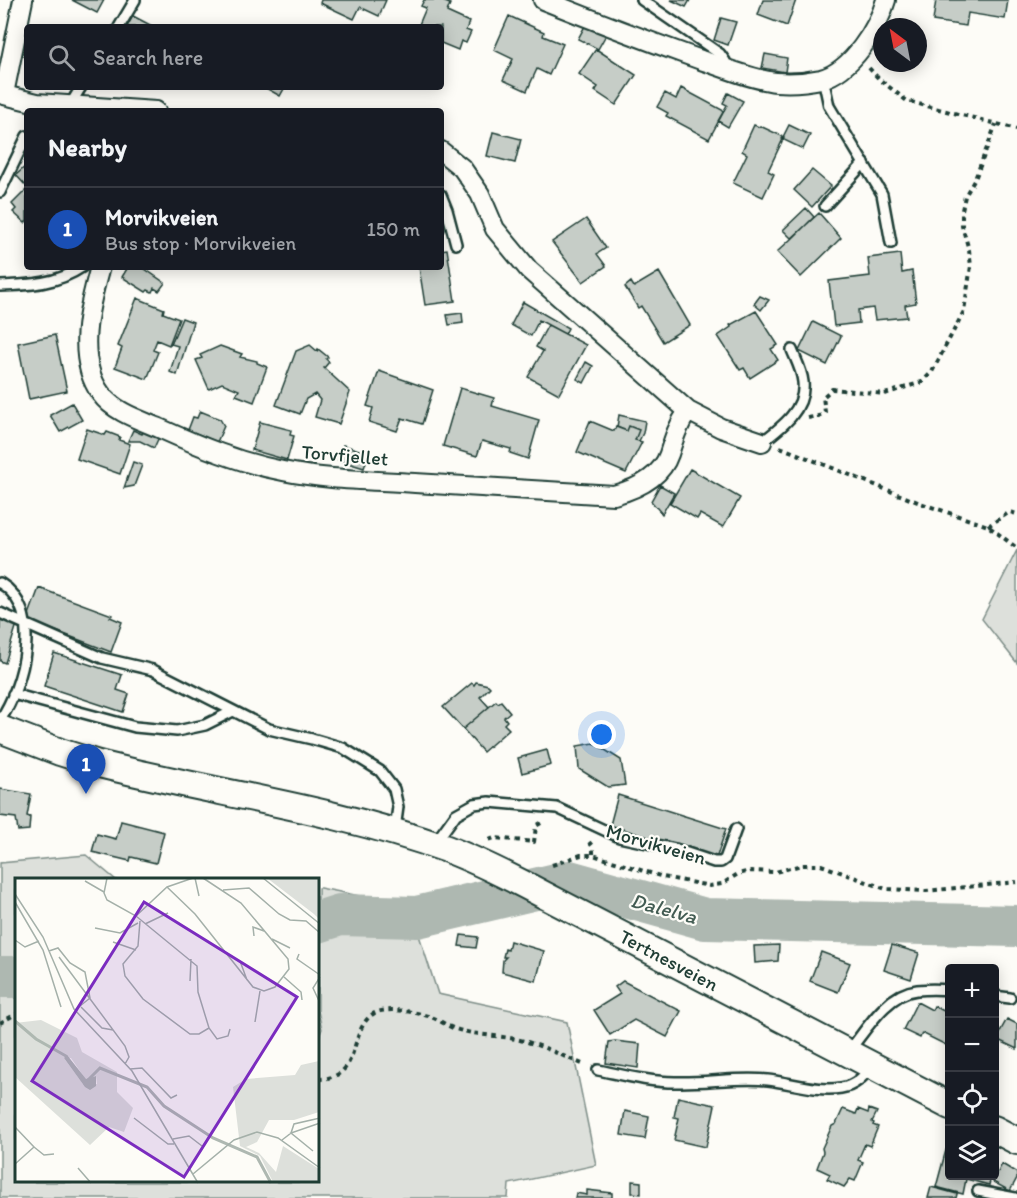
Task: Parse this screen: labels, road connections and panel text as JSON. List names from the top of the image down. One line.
{"streets":{"main road":["Tertnesveien"],"street":["Torvfjellet"],"lane":["Morvikveien"]},"crossings":[["Morvikveien","Tertnesveien"]],"water":["Dalelva"],"north":"top left","page":{"search":"Search here","heading":"Nearby","list":[{"mark":"1","name":"Morvikveien","note":"Bus stop · Morvikveien","value":"150 m"}],"pins":"1","map_buttons":["+","−"]}}
